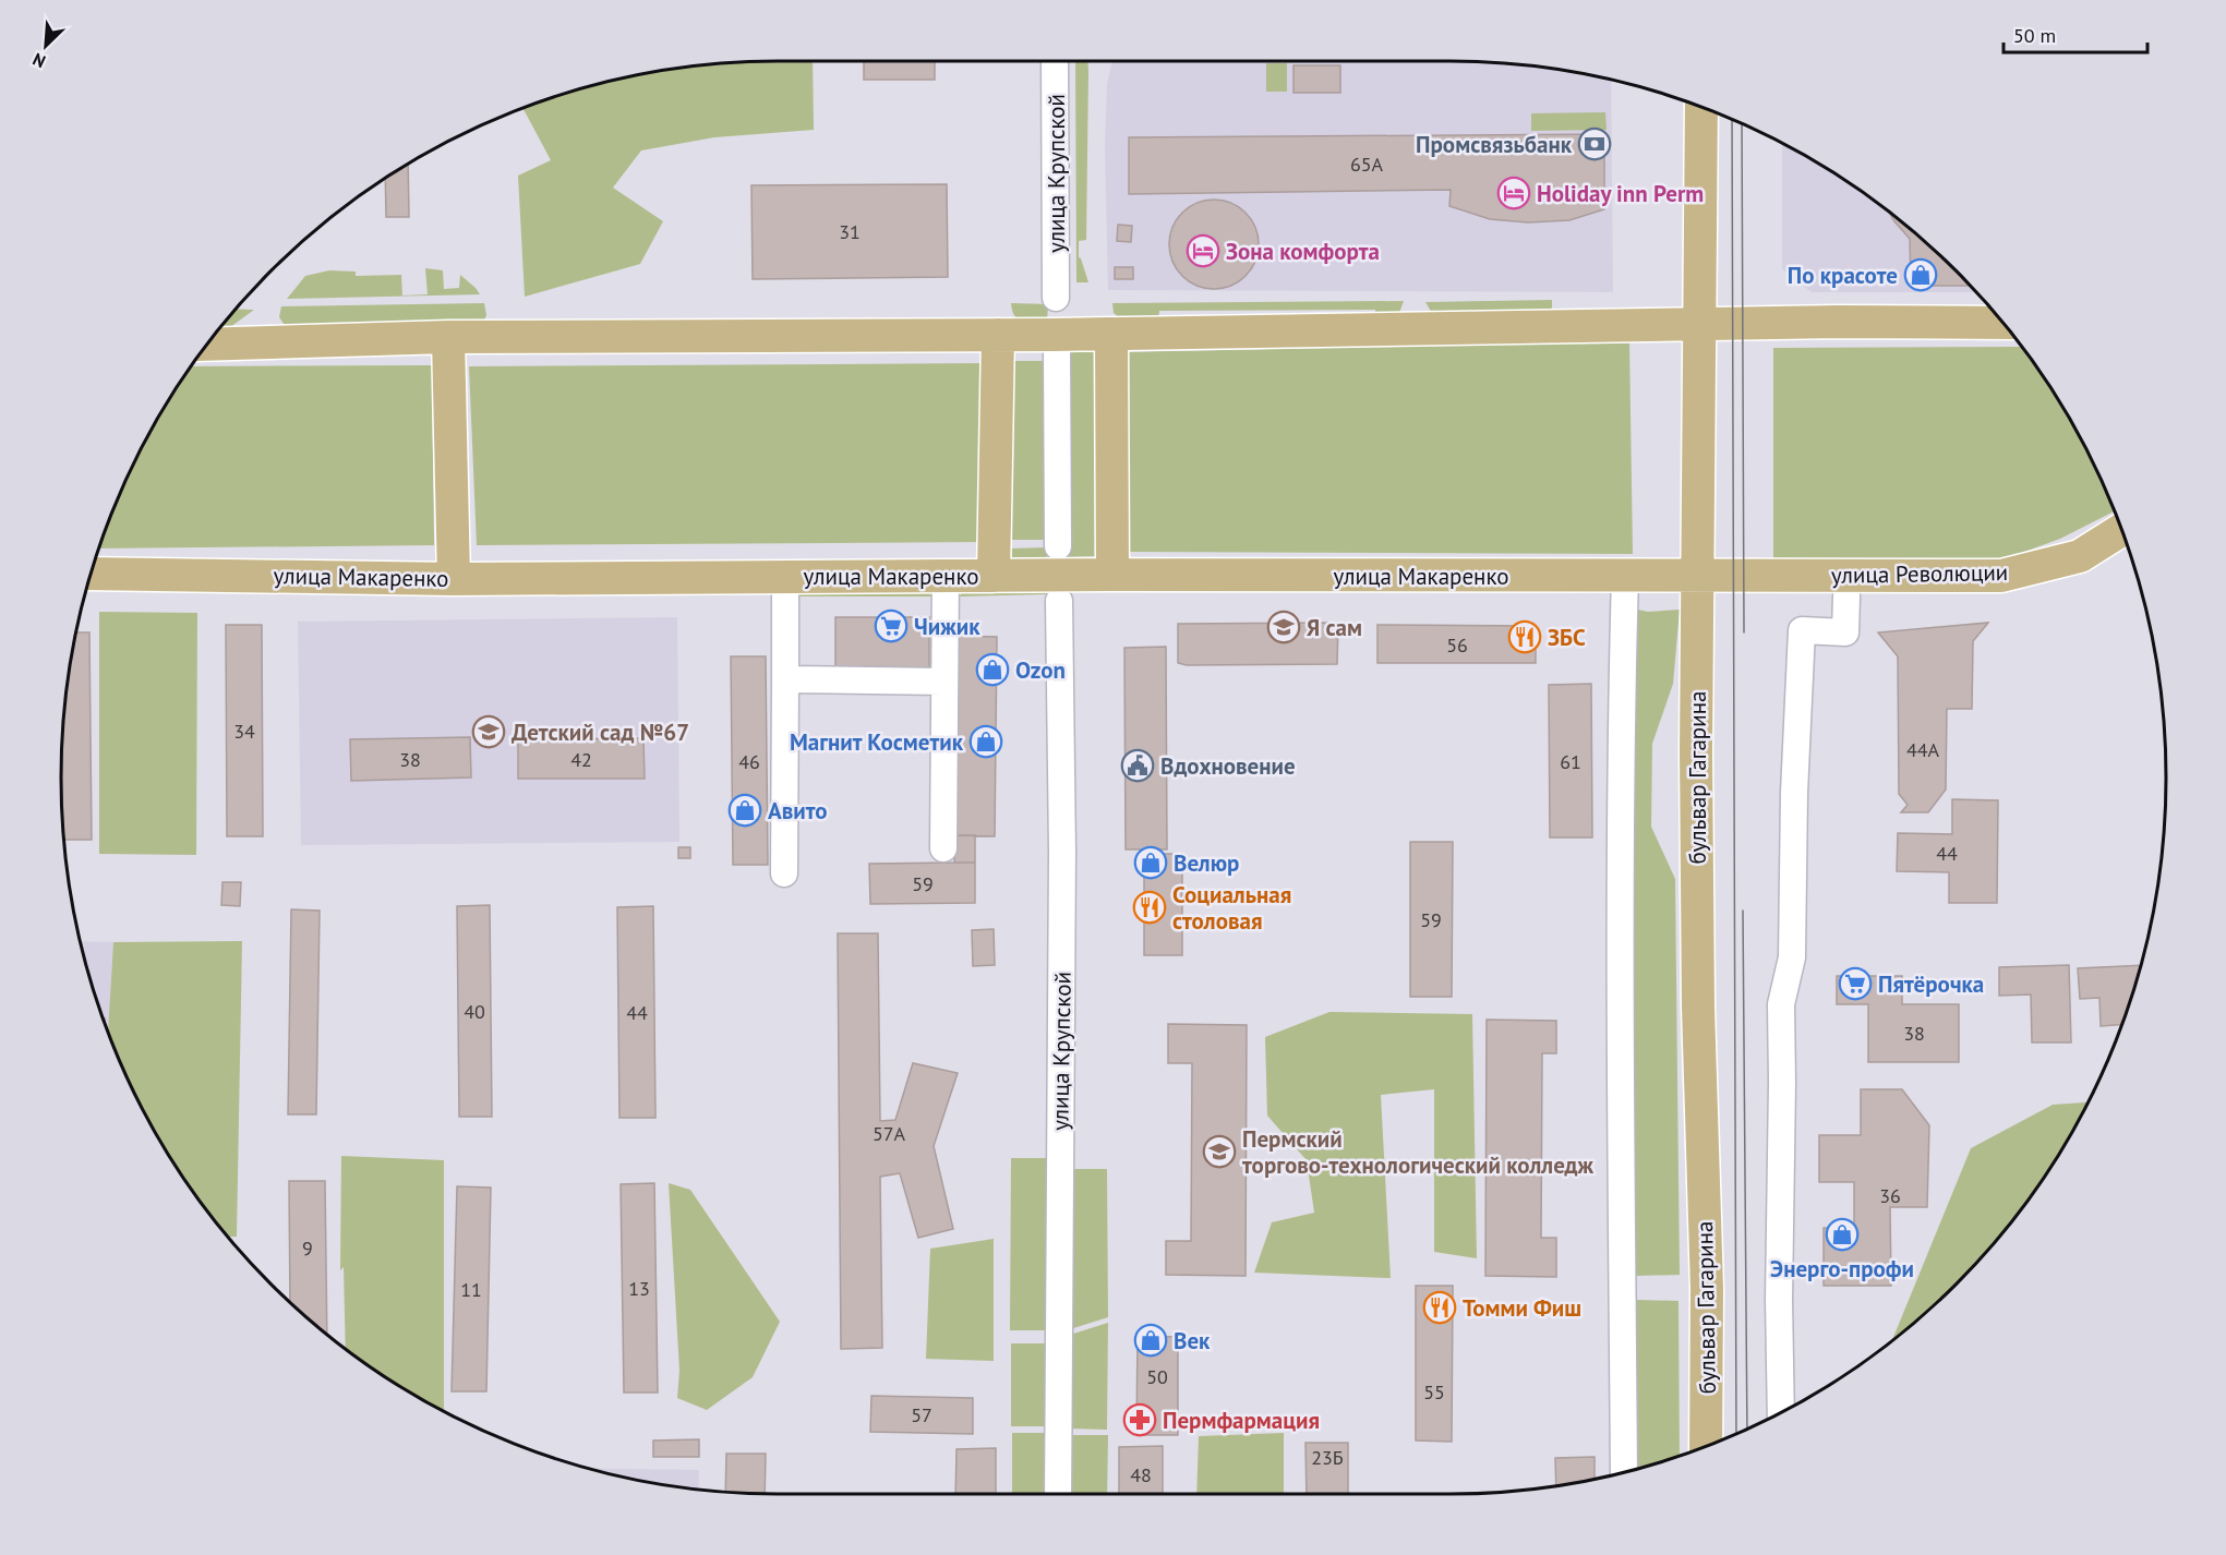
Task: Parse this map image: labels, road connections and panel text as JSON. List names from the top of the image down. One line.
{"streets":{"main road":["улица Революции","улица Макаренко","бульвар Гагарина"],"street":["улица Крупской"]},"crossings":[["улица Революции","улица Макаренко"],["улица Революции","бульвар Гагарина"],["улица Макаренко","бульвар Гагарина"]],"places":{"bank":["Промсвязьбанк"],"hotel":["Holiday inn Perm","Зона комфорта"],"shop":["По красоте","Ozon","Магнит Косметик","Авито","Велюр","Энерго-профи","Век"],"supermarket":["Чижик","Пятёрочка"],"school or university":["Я сам","Детский сад №67","Пермский торгово-технологический колледж"],"restaurant":["ЗБС","Социальная столовая","Томми Фиш"],"public building":["Вдохновение"],"pharmacy":["Пермфармация"]},"house_numbers":["65А","31","56","34","44А","38","42","46","61","44","59","59","40","44","38","57А","36","9","13","11","50","55","57","23Б","48"],"scale_bar":"50 m","north":"bottom left"}
